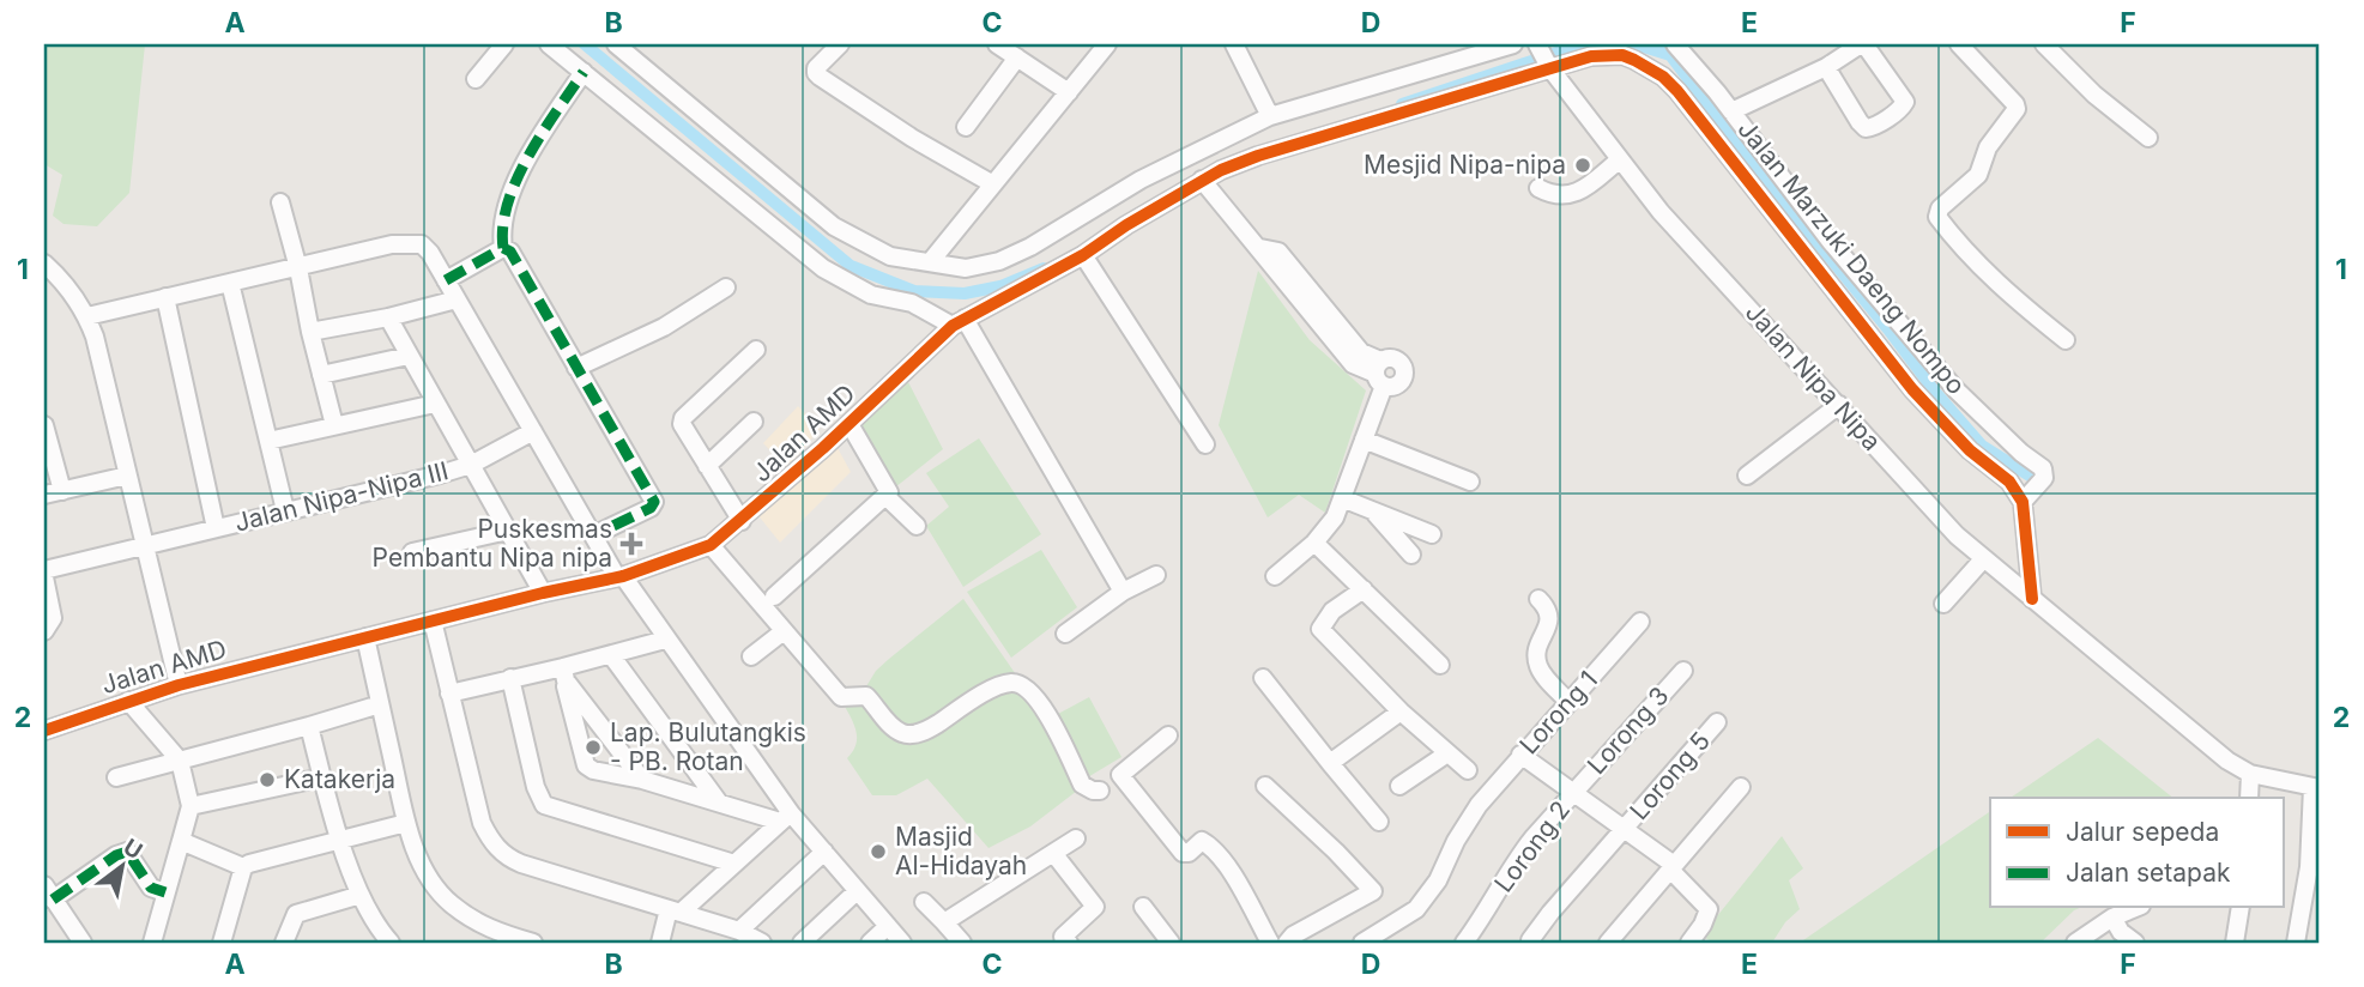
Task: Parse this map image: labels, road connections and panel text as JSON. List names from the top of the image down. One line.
{"streets":{"street":["Jalan Marzuki Daeng Nompo","Jalan Nipa Nipa","Jalan AMD","Jalan Nipa-Nipa III","Lorong 1","Lorong 3","Lorong 5","Lorong 2"]},"crossings":[["Jalan Marzuki Daeng Nompo","Jalan AMD"],["Jalan Nipa Nipa","Jalan AMD"],["Lorong 3","Lorong 2"]],"places":{"other":["Mesjid Nipa-nipa","Lap. Bulutangkis - PB. Rotan","Katakerja","Masjid Al-Hidayah"],"health":["Puskesmas Pembantu Nipa nipa"]},"legend":["Jalur sepeda","Jalan setapak"],"north":"top right","grid":{"columns":["A","B","C","D","E","F"],"rows":["1","2"]}}
